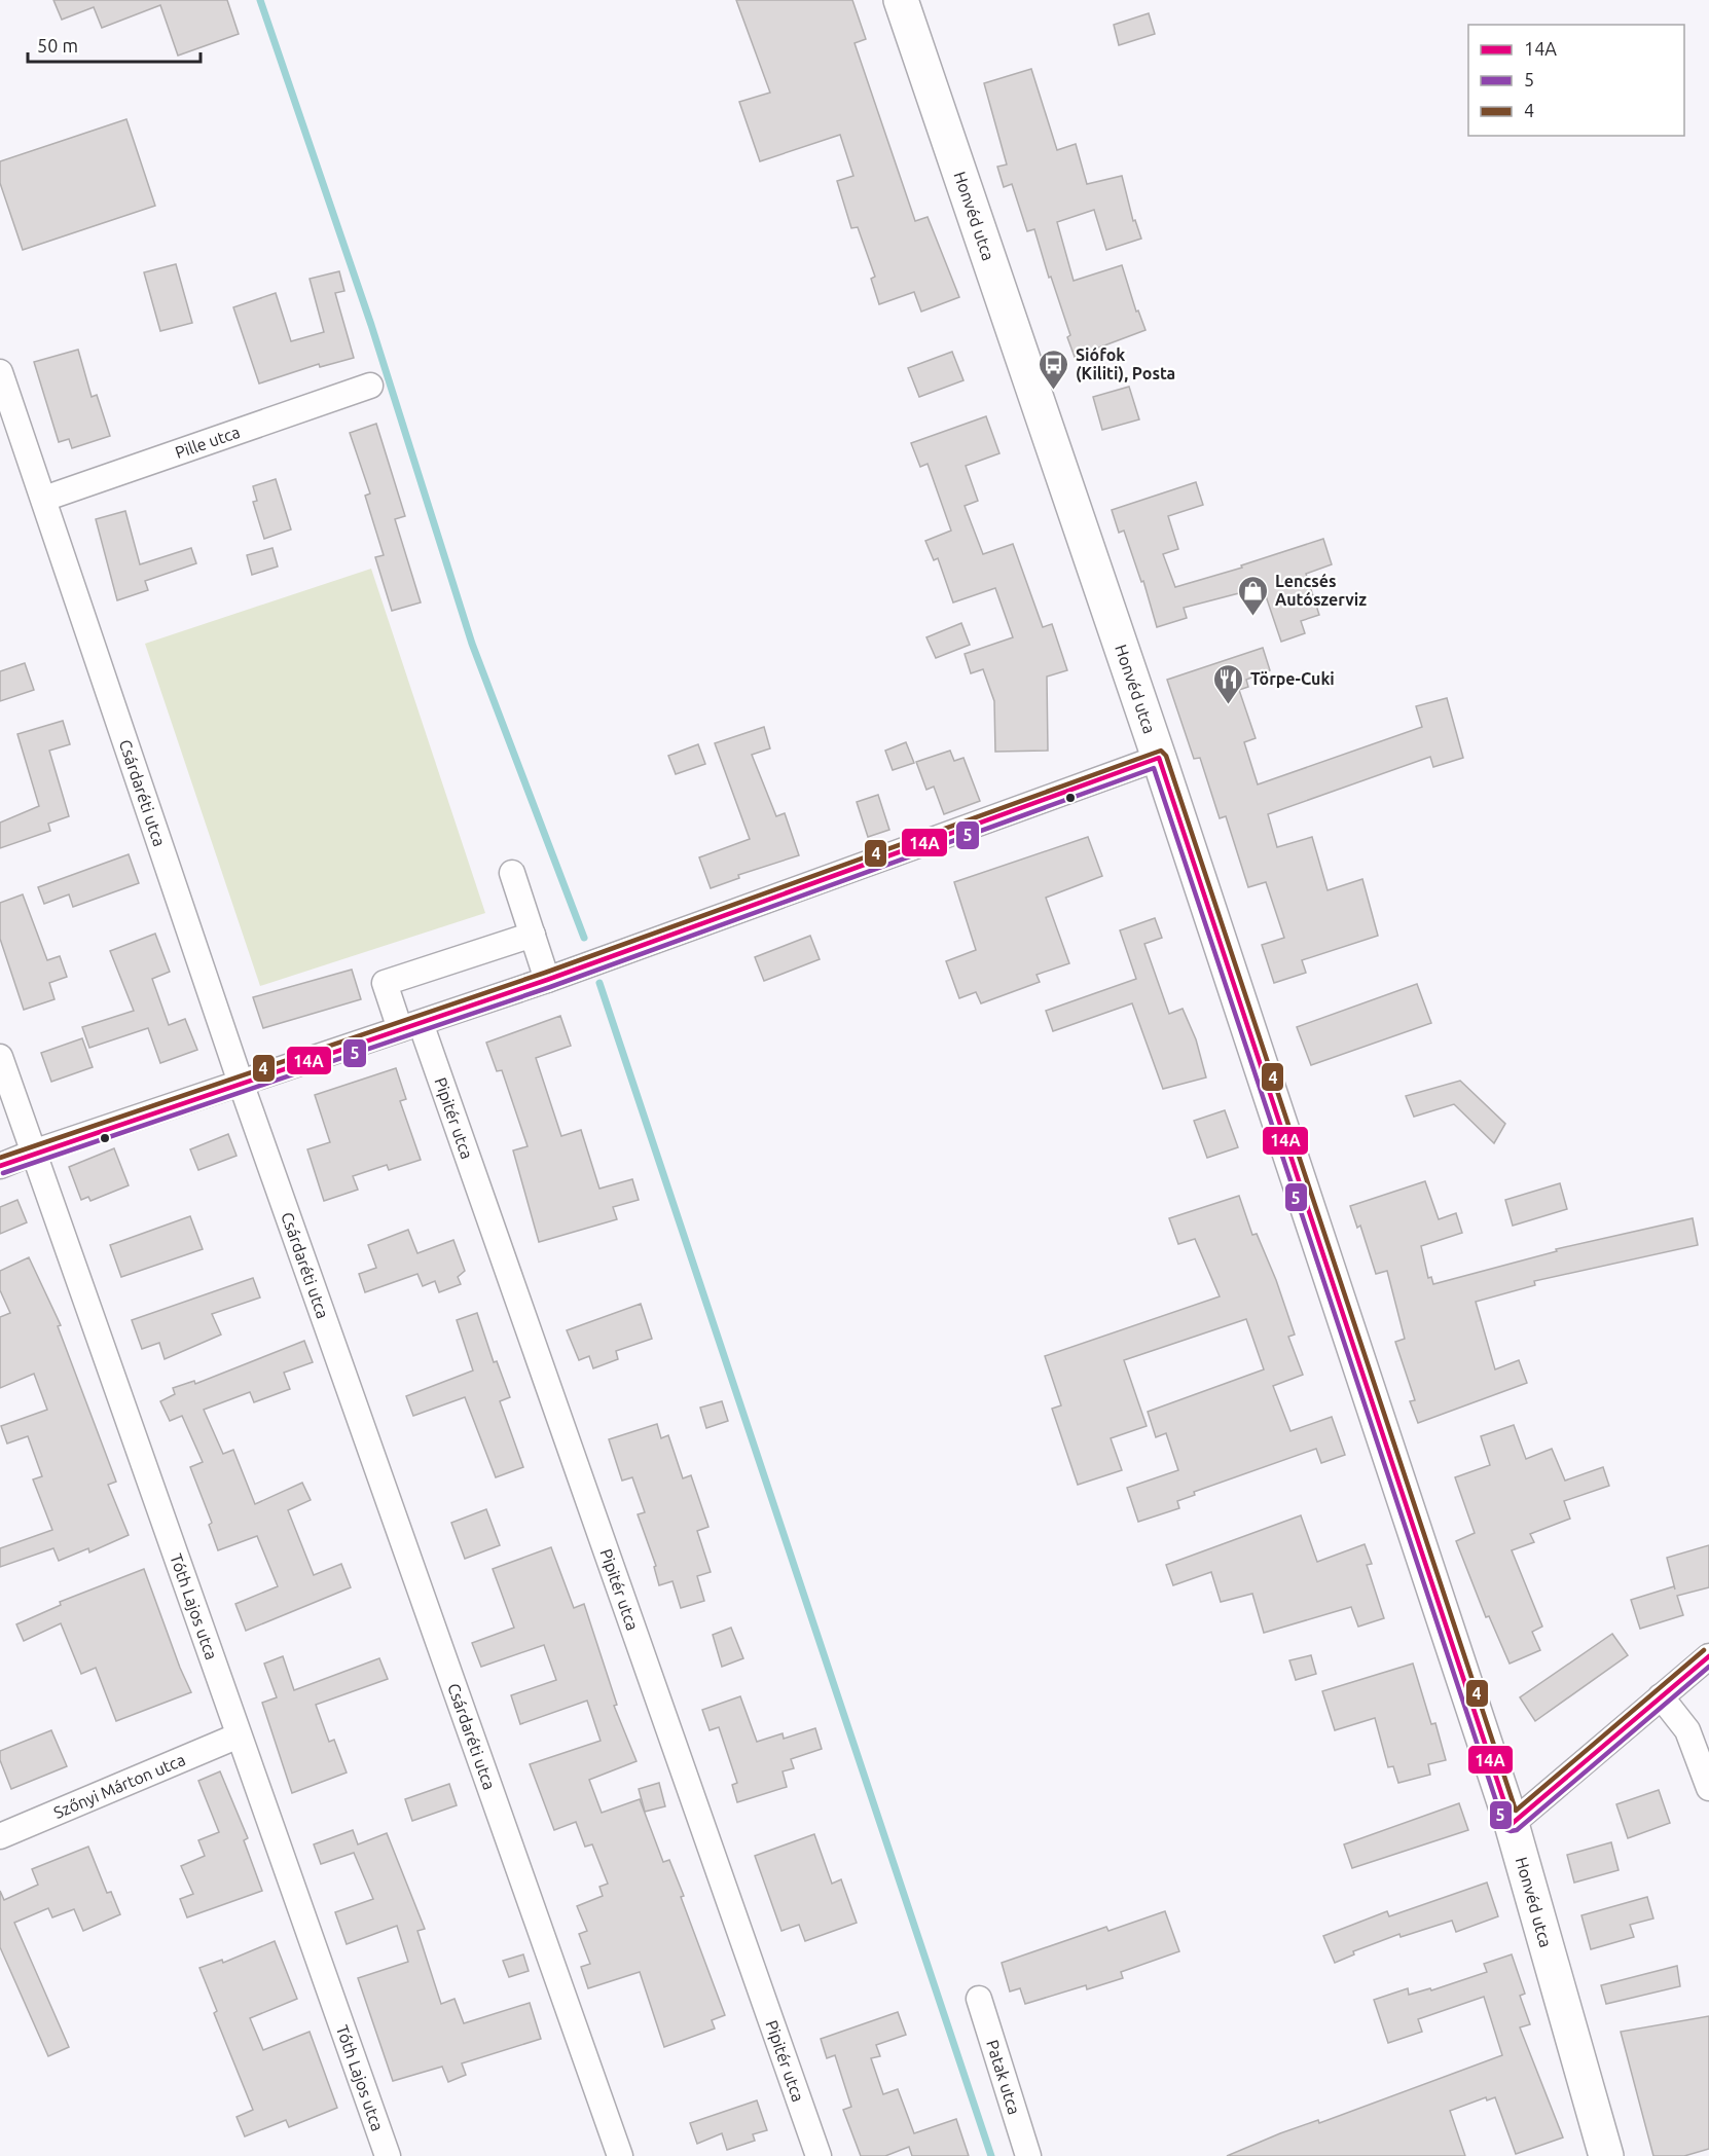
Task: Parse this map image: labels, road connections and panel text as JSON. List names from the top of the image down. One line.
{"streets":{"main road":["Honvéd utca"],"street":["Pille utca","Csárdaréti utca","Pipitér utca","Tóth Lajos utca","Szőnyi Márton utca","Patak utca"]},"crossings":[["Pille utca","Csárdaréti utca"],["Tóth Lajos utca","Szőnyi Márton utca"]],"places":{"bus stop":["Siófok (Kiliti), Posta"],"shop":["Lencsés Autószerviz"],"restaurant":["Törpe-Cuki"]},"lines":["transit line 4","transit line 14A","transit line 5"],"legend":["14A","5","4"],"scale_bar":"50 m"}
